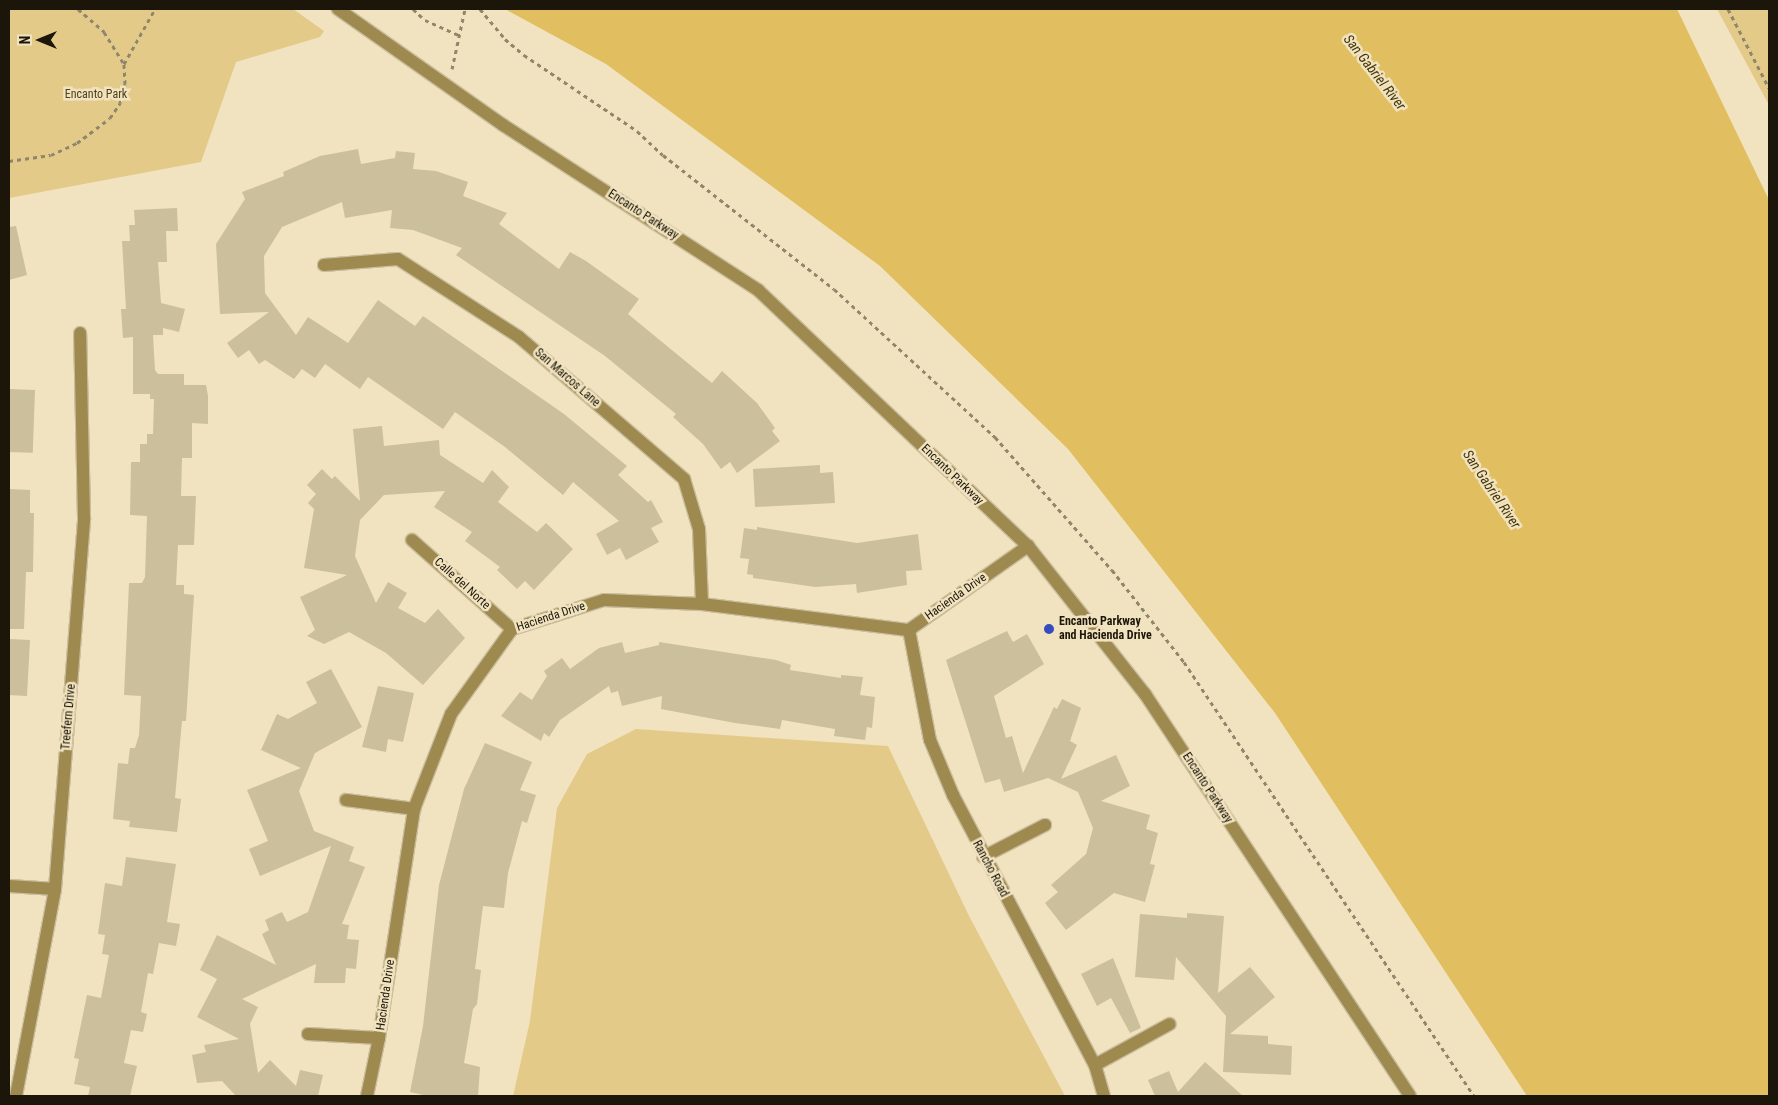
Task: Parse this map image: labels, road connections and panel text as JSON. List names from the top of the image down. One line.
{"streets":{"street":["Encanto Parkway","San Marcos Lane","Calle del Norte","Hacienda Drive","Treefern Drive","Rancho Road"]},"crossings":[["Encanto Parkway","Hacienda Drive"],["San Marcos Lane","Hacienda Drive"],["Calle del Norte","Hacienda Drive"],["Hacienda Drive","Rancho Road"]],"water":["San Gabriel River"],"parks":["Encanto Park"],"places":["Encanto Parkway and Hacienda Drive"],"north":"left"}
